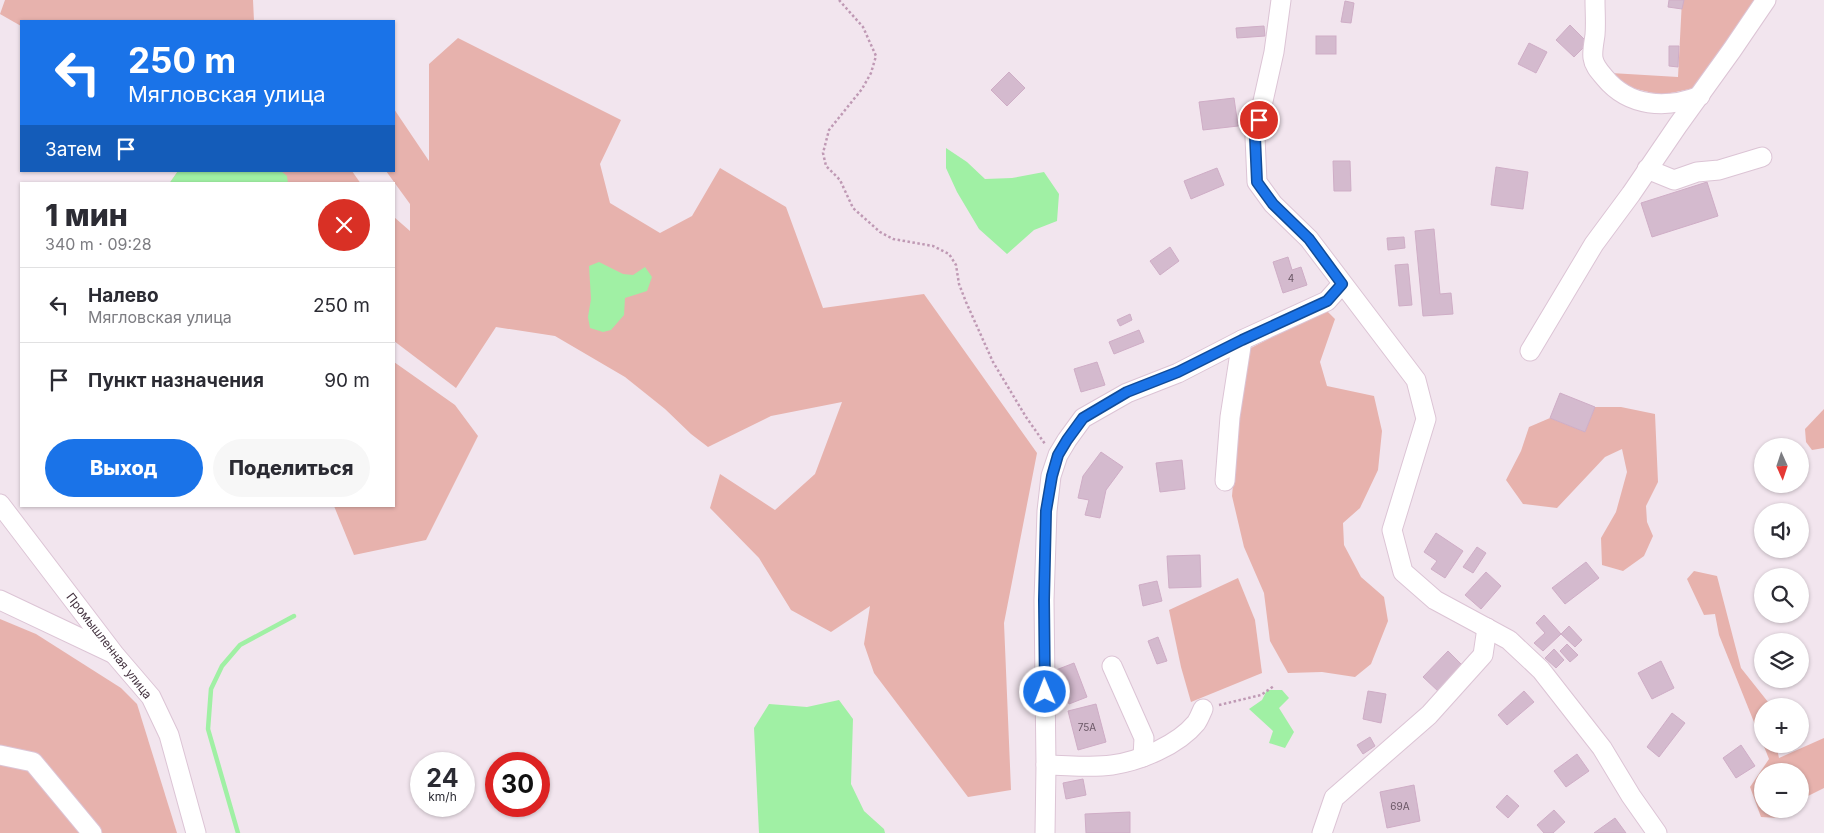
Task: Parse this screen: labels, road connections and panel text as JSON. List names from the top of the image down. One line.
{"streets":{"street":["Промышленная улица"]},"house_numbers":["4","75А","69А"],"north":"bottom","page":{"turn":["250 m","Мягловская улица"],"then":"Затем","heading":["1 мин","340 m · 09:28"],"list":[{"name":"Налево","note":"Мягловская улица","value":"250 m"},{"name":"Пункт назначения","value":"90 m"}],"buttons":["Выход","Поделиться"],"map_buttons":["+","−"],"speed":"24 km/h","limit":"30"}}
